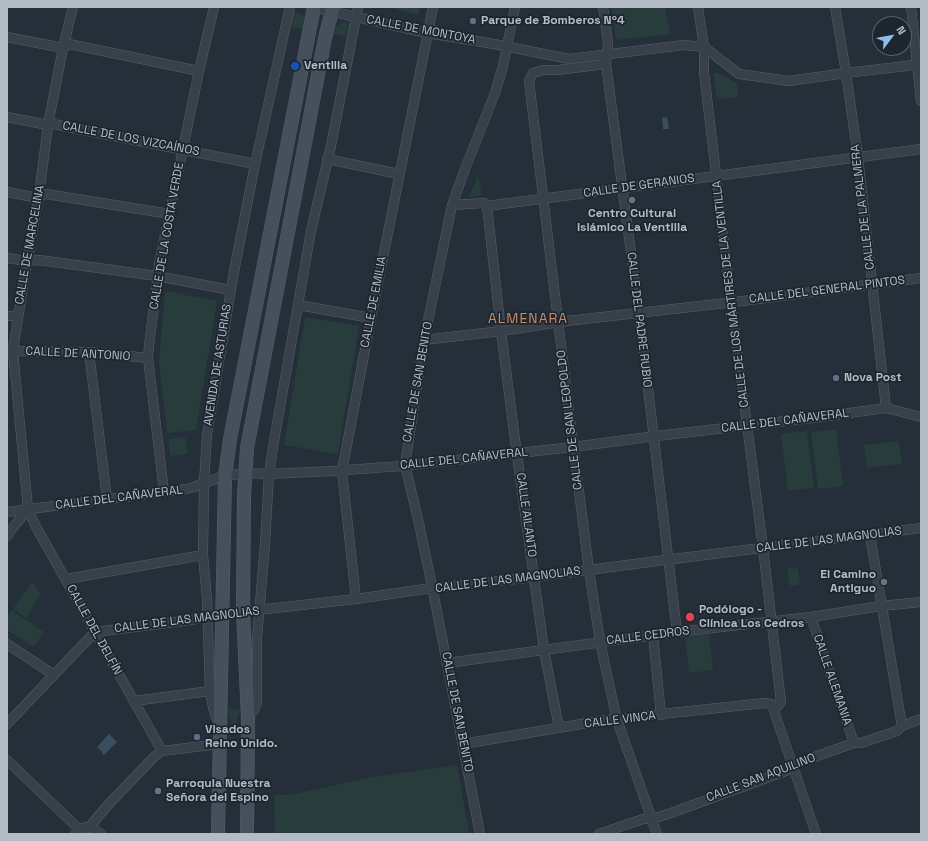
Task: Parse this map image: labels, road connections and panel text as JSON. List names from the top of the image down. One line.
{"streets":{"main road":["AVENIDA DE ASTURIAS"],"street":["CALLE DE MONTOYA","CALLE DE LOS VIZCAÍNOS","CALLE DE GERANIOS","CALLE DE LA PALMERA","CALLE DE LA COSTA VERDE","CALLE DE MARCELINA","CALLE DEL GENERAL PINTOS","CALLE DE LOS MÁRTIRES DE LA VENTILLA","CALLE DE EMILIA","CALLE DEL PADRE RUBIO","CALLE DE ANTONIO","CALLE DE SAN BENITO","CALLE DE SAN LEOPOLDO","CALLE DEL CAÑAVERAL","CALLE AILANTO","CALLE DE LAS MAGNOLIAS","CALLE DEL DELFÍN","CALLE CEDROS","CALLE ALEMANIA","CALLE VINCA","CALLE SAN AQUILINO"]},"crossings":[["CALLE DE MONTOYA","CALLE DE EMILIA"],["CALLE DE MONTOYA","CALLE DEL PADRE RUBIO"],["CALLE DE MONTOYA","AVENIDA DE ASTURIAS"],["CALLE DE MONTOYA","CALLE DE SAN BENITO"],["CALLE DE MONTOYA","CALLE DE SAN LEOPOLDO"],["CALLE DE LOS VIZCAÍNOS","CALLE DE LA COSTA VERDE"],["CALLE DE LOS VIZCAÍNOS","CALLE DE MARCELINA"],["CALLE DE LOS VIZCAÍNOS","AVENIDA DE ASTURIAS"],["CALLE DE GERANIOS","CALLE DE LA PALMERA"],["CALLE DE GERANIOS","CALLE DE LOS MÁRTIRES DE LA VENTILLA"],["CALLE DE GERANIOS","CALLE DEL PADRE RUBIO"],["CALLE DE GERANIOS","CALLE DE SAN BENITO"],["CALLE DE GERANIOS","CALLE DE SAN LEOPOLDO"],["CALLE DE GERANIOS","CALLE AILANTO"],["CALLE DE LA PALMERA","CALLE DEL GENERAL PINTOS"],["CALLE DE LA PALMERA","CALLE DEL CAÑAVERAL"],["CALLE DE LA COSTA VERDE","CALLE DE ANTONIO"],["CALLE DE LA COSTA VERDE","CALLE DEL CAÑAVERAL"],["CALLE DE MARCELINA","CALLE DE ANTONIO"],["CALLE DE MARCELINA","CALLE DEL CAÑAVERAL"],["CALLE DE MARCELINA","CALLE DEL DELFÍN"],["CALLE DEL GENERAL PINTOS","CALLE DE LOS MÁRTIRES DE LA VENTILLA"],["CALLE DEL GENERAL PINTOS","CALLE DEL PADRE RUBIO"],["CALLE DEL GENERAL PINTOS","CALLE DE SAN BENITO"],["CALLE DEL GENERAL PINTOS","CALLE DE SAN LEOPOLDO"],["CALLE DEL GENERAL PINTOS","CALLE AILANTO"],["CALLE DE LOS MÁRTIRES DE LA VENTILLA","CALLE DEL CAÑAVERAL"],["CALLE DE LOS MÁRTIRES DE LA VENTILLA","CALLE DE LAS MAGNOLIAS"],["CALLE DE LOS MÁRTIRES DE LA VENTILLA","CALLE CEDROS"],["CALLE DE LOS MÁRTIRES DE LA VENTILLA","CALLE VINCA"],["CALLE DE EMILIA","CALLE DEL CAÑAVERAL"],["CALLE DE EMILIA","CALLE DE LAS MAGNOLIAS"],["CALLE DEL PADRE RUBIO","CALLE DE SAN LEOPOLDO"],["CALLE DEL PADRE RUBIO","CALLE DEL CAÑAVERAL"],["CALLE DEL PADRE RUBIO","CALLE DE LAS MAGNOLIAS"],["CALLE DEL PADRE RUBIO","CALLE CEDROS"],["AVENIDA DE ASTURIAS","CALLE DEL CAÑAVERAL"],["AVENIDA DE ASTURIAS","CALLE DE LAS MAGNOLIAS"],["CALLE DE SAN BENITO","CALLE DEL CAÑAVERAL"],["CALLE DE SAN BENITO","CALLE DE LAS MAGNOLIAS"],["CALLE DE SAN BENITO","CALLE CEDROS"],["CALLE DE SAN BENITO","CALLE VINCA"],["CALLE DE SAN LEOPOLDO","CALLE DEL CAÑAVERAL"],["CALLE DE SAN LEOPOLDO","CALLE DE LAS MAGNOLIAS"],["CALLE DE SAN LEOPOLDO","CALLE CEDROS"],["CALLE DE SAN LEOPOLDO","CALLE VINCA"],["CALLE DE SAN LEOPOLDO","CALLE SAN AQUILINO"],["CALLE DEL CAÑAVERAL","CALLE AILANTO"],["CALLE DEL CAÑAVERAL","CALLE DEL DELFÍN"],["CALLE AILANTO","CALLE DE LAS MAGNOLIAS"],["CALLE AILANTO","CALLE CEDROS"],["CALLE AILANTO","CALLE VINCA"],["CALLE DE LAS MAGNOLIAS","CALLE DEL DELFÍN"],["CALLE CEDROS","CALLE ALEMANIA"],["CALLE ALEMANIA","CALLE SAN AQUILINO"]],"districts":["ALMENARA"],"places":["Parque de Bomberos Nº4","Ventilla","Centro Cultural Islámico La Ventilla","Nova Post","El Camino Antiguo","Podólogo - Clínica Los Cedros","Visados Reino Unido.","Parroquia Nuestra Señora del Espino"],"north":"top right"}
